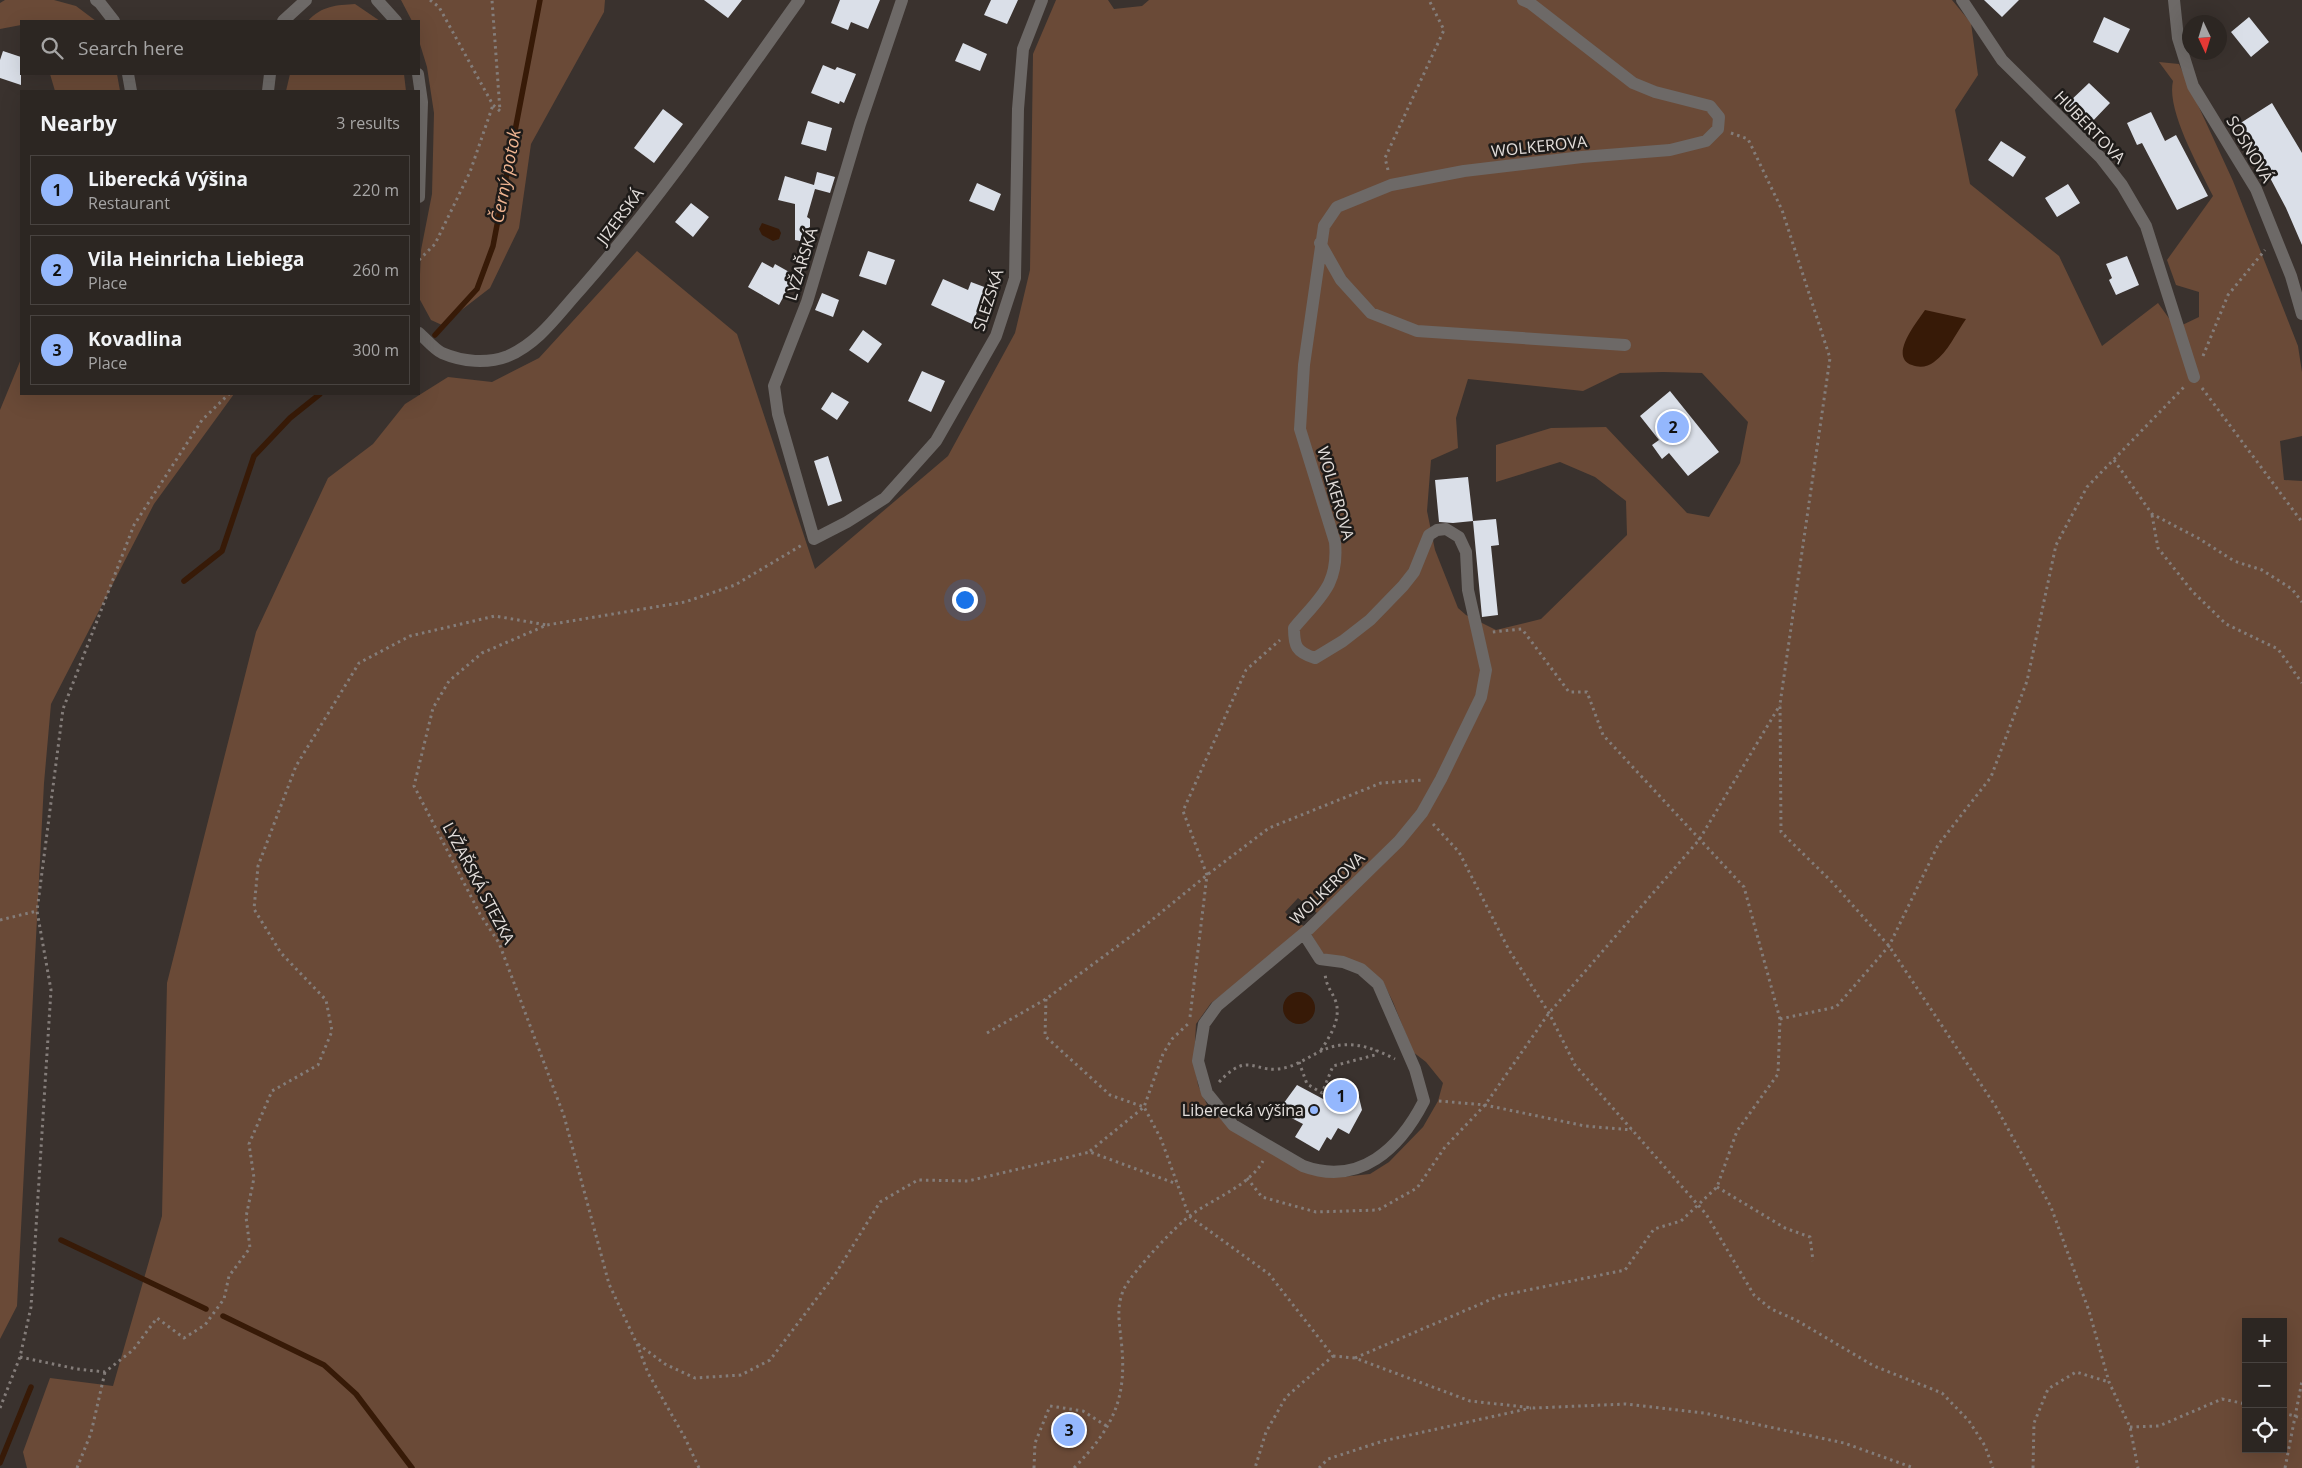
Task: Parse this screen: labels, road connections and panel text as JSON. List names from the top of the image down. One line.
{"streets":{"street":["HUBERTOVA","WOLKEROVA","SOSNOVÁ","JIZERSKÁ","LYŽAŘSKÁ","SLEZSKÁ"],"path":["LYŽAŘSKÁ STEZKA"]},"crossings":[["LYŽAŘSKÁ","SLEZSKÁ"],["LYŽAŘSKÁ","LYŽAŘSKÁ STEZKA"],["SLEZSKÁ","LYŽAŘSKÁ STEZKA"]],"water":["Černý potok"],"places":["Liberecká výšina"],"north":"bottom","page":{"search":"Search here","heading":["Nearby","3 results"],"list":[{"mark":"1","name":"Liberecká Výšina","note":"Restaurant","value":"220 m"},{"mark":"2","name":"Vila Heinricha Liebiega","note":"Place","value":"260 m"},{"mark":"3","name":"Kovadlina","note":"Place","value":"300 m"}],"pins":["2","1","3"],"map_buttons":["+","−"]}}
